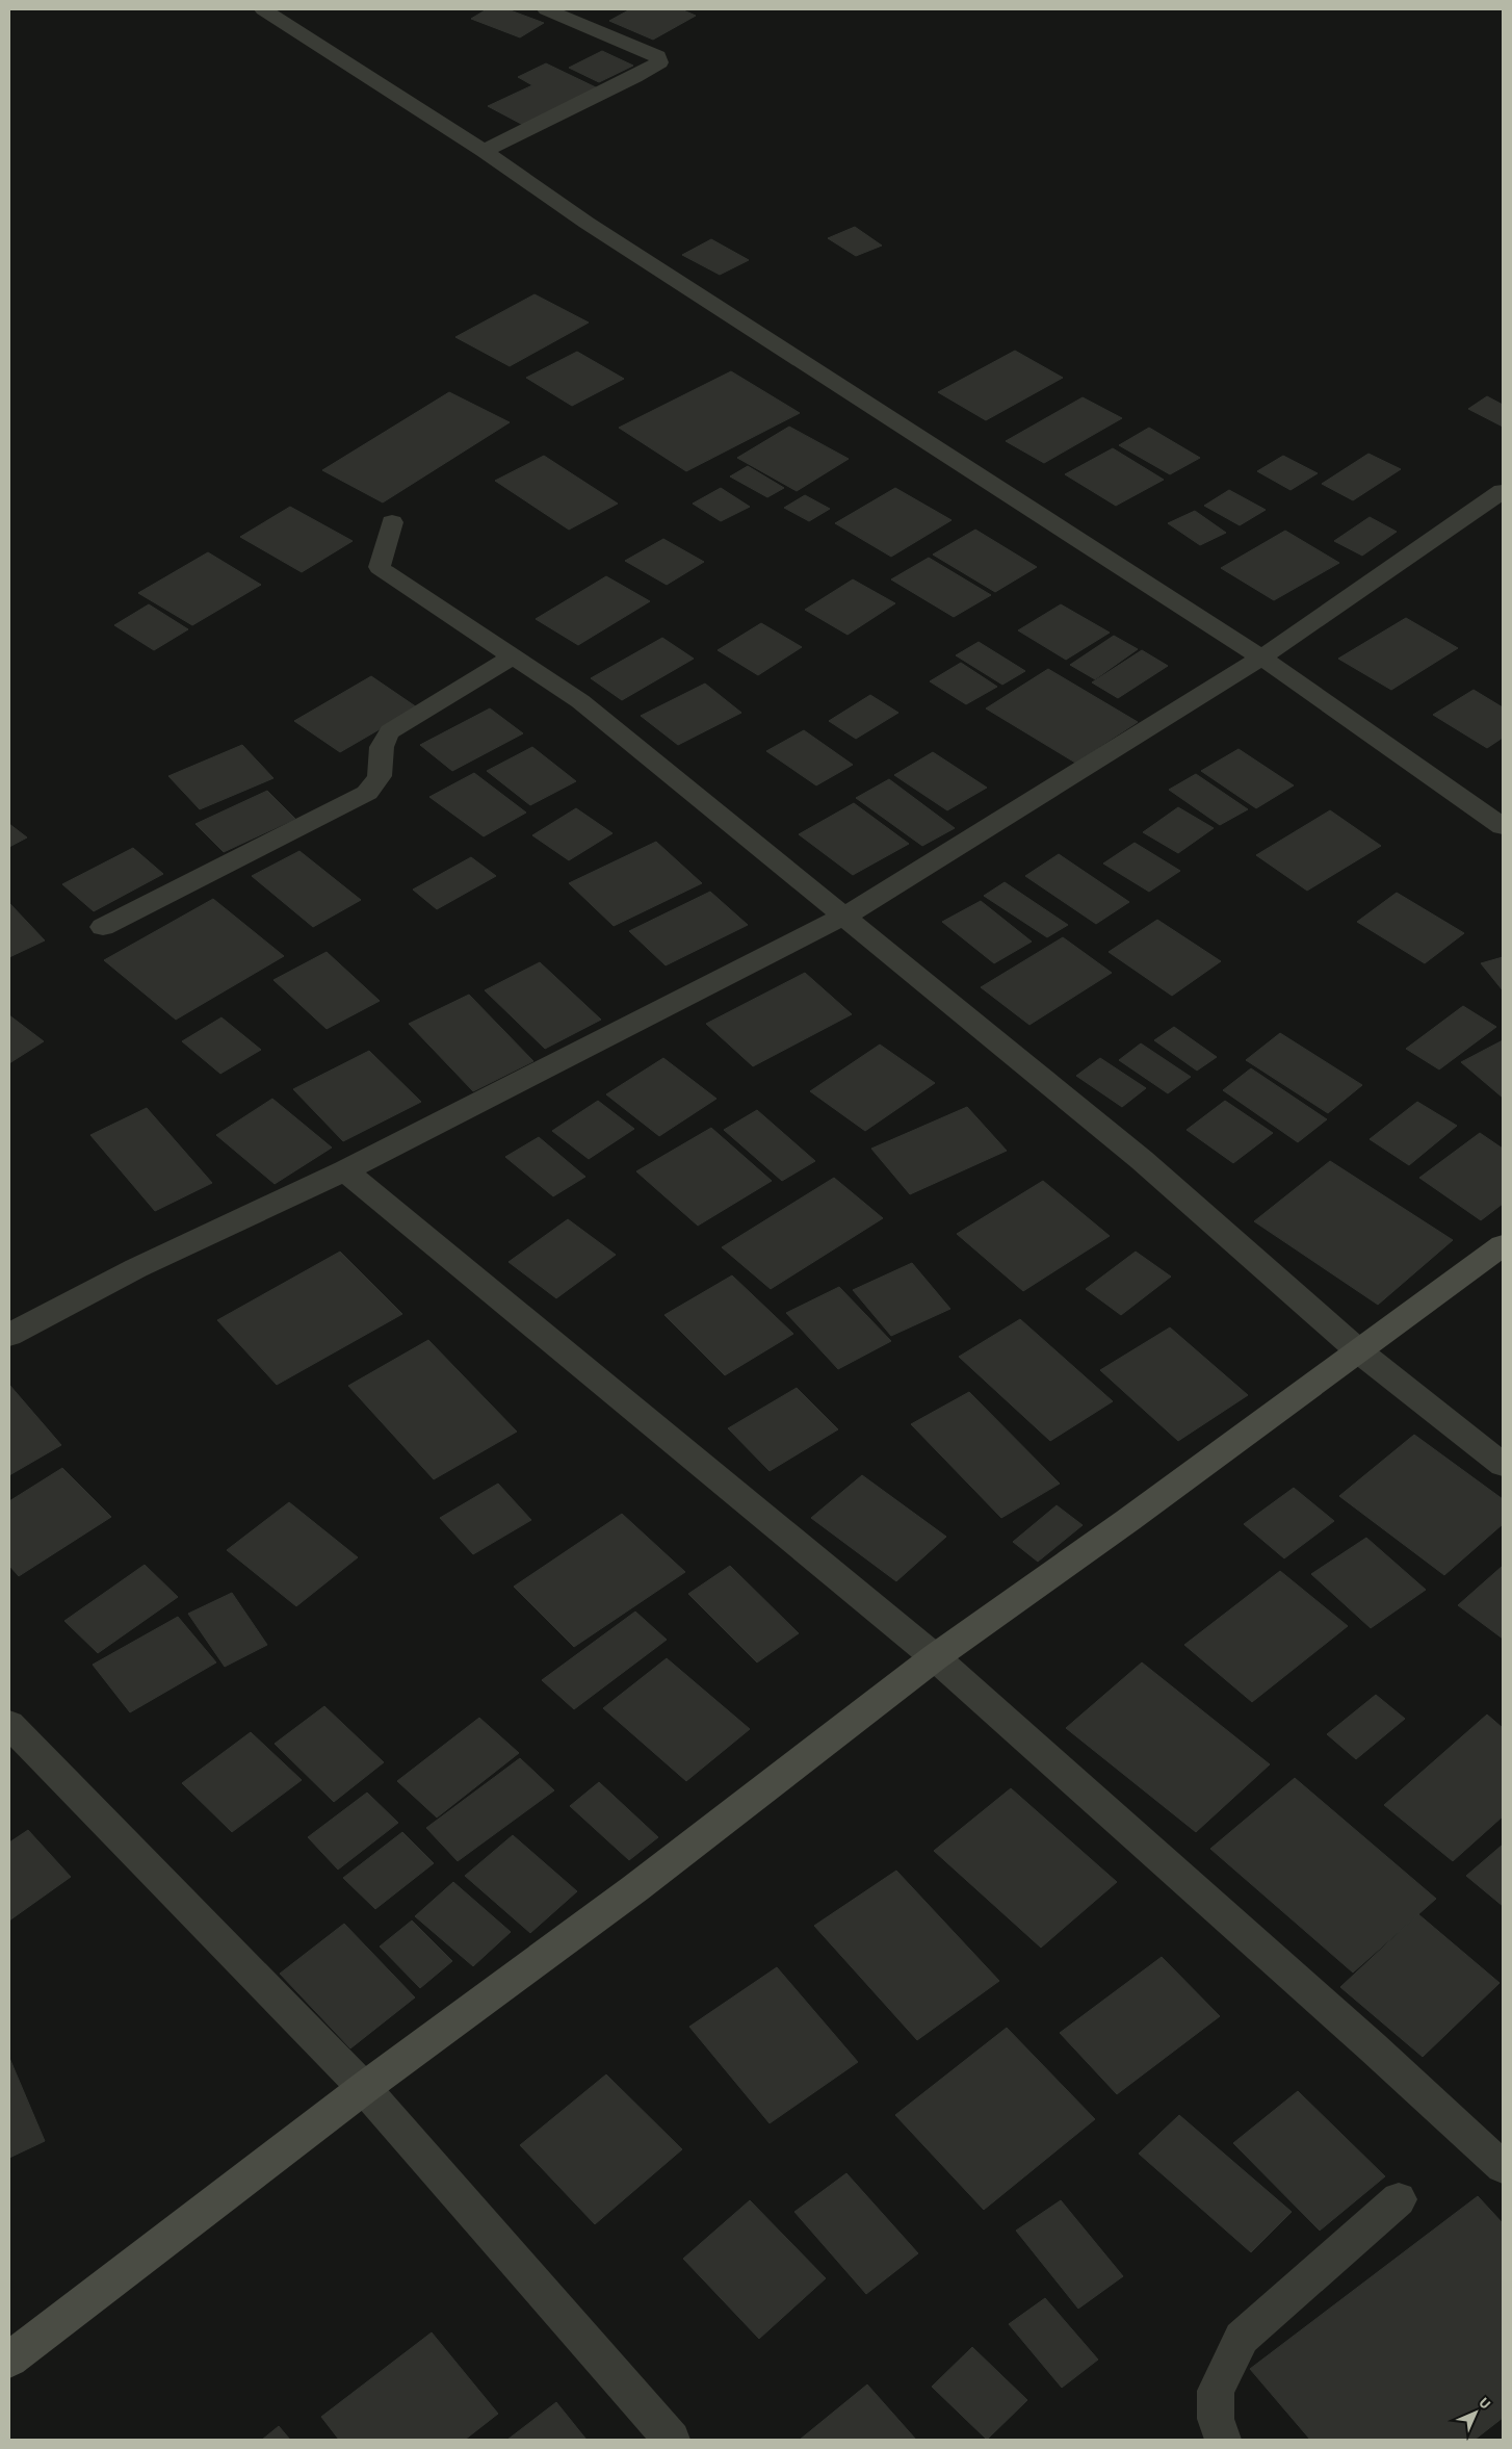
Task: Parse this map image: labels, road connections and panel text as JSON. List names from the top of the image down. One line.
{"north":"top right"}
